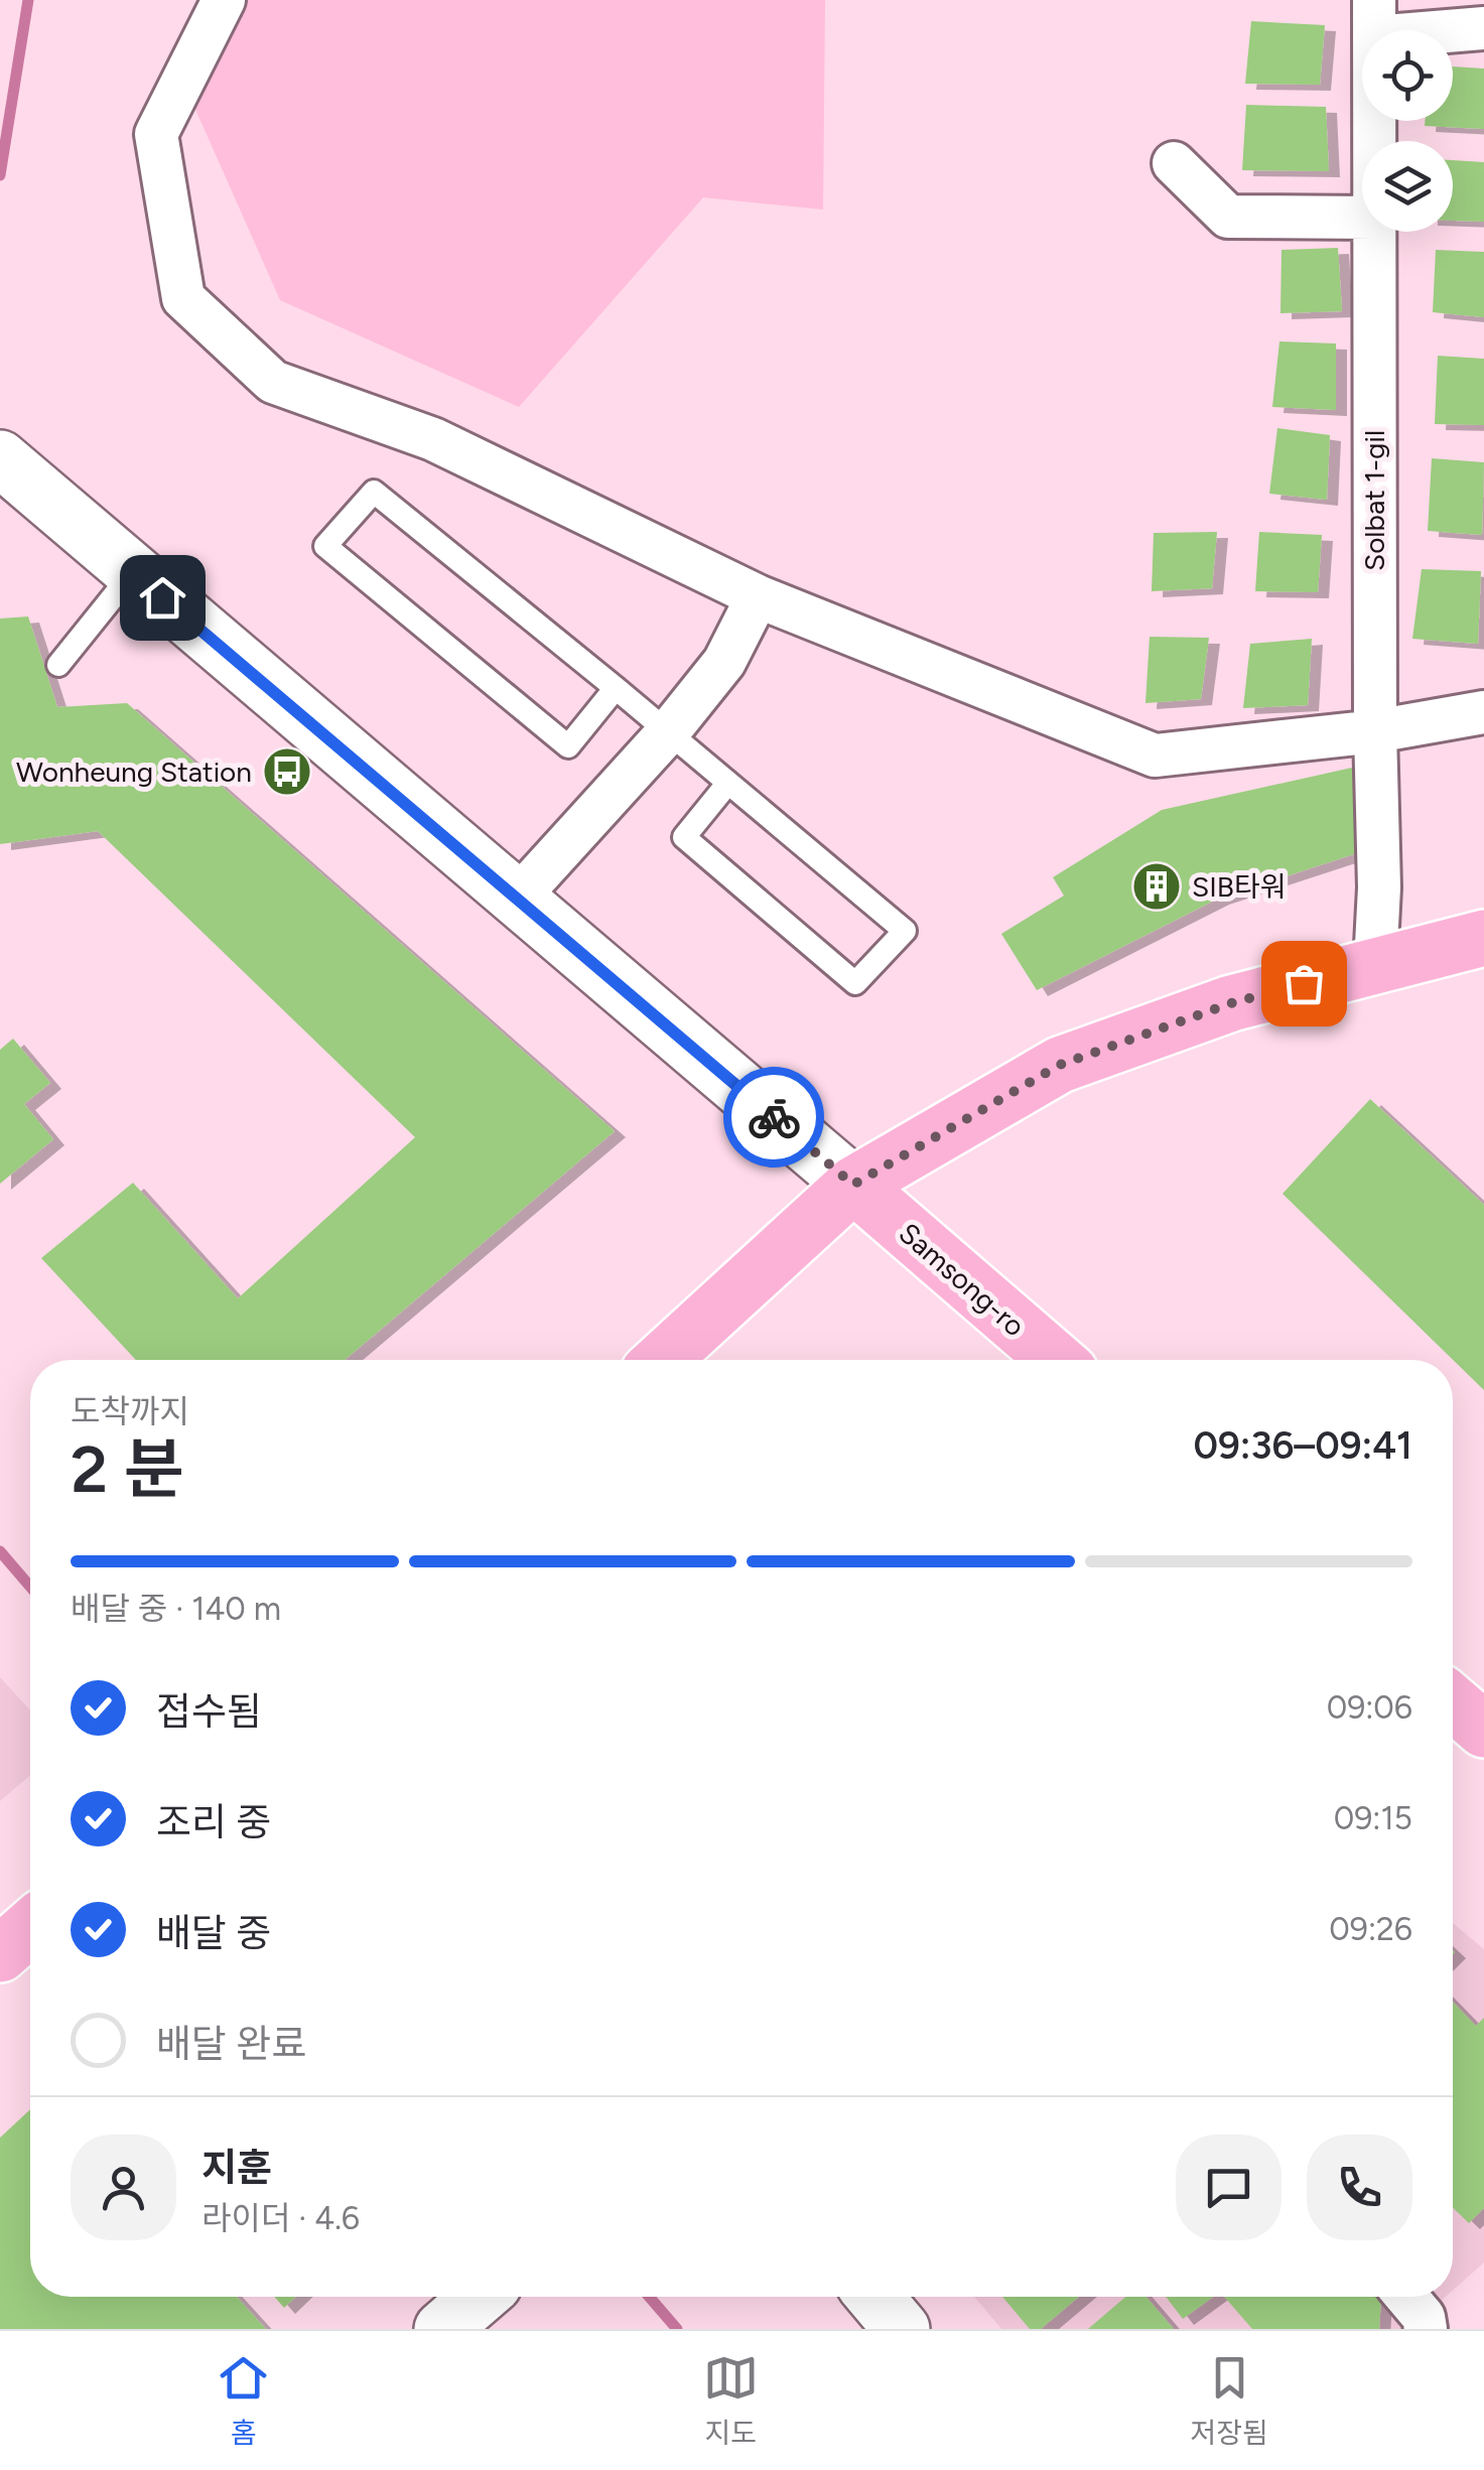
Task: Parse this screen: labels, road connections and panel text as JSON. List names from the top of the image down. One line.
{"streets":{"main road":["Samsong-ro"],"street":["Solbat 1-gil"]},"places":{"bus stop":["Wonheung Station"],"building":["SIB타워"]},"page":{"heading":["2 분","도착까지","09:36–09:41"],"panel":["지훈","라이더 · 4.6"],"bar":"배달 중 · 140 m","list":[["접수됨","09:06"],["조리 중","09:15"],["배달 중","09:26"],"배달 완료"],"tabs":["홈","지도","저장됨"]}}
